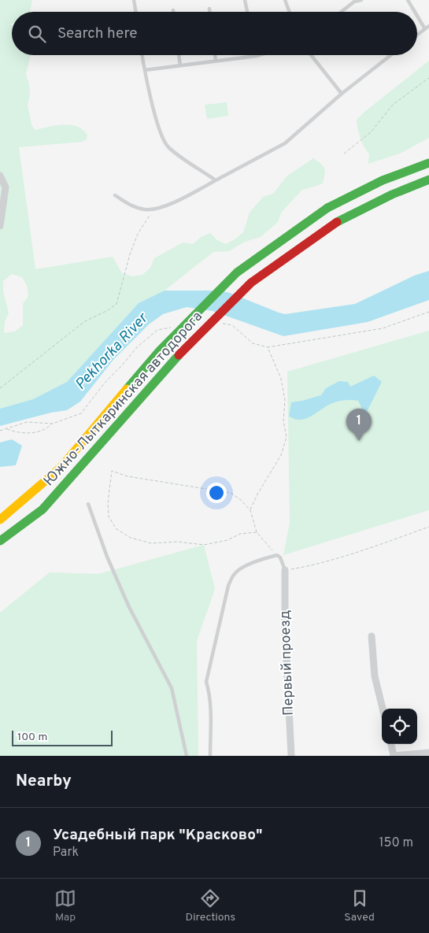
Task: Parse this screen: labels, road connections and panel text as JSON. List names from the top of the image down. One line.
{"streets":{"main road":["Южно-Лыткаринская автодорога"],"street":["Первый проезд"]},"water":["Pekhorka River"],"scale_bar":"100 m","page":{"search":"Search here","pins":"1","scale":"100 m","heading":"Nearby","list":[{"mark":"1","name":"Усадебный парк \"Красково\"","note":"Park","value":"150 m"}],"nav":["Map","Directions","Saved"]}}
